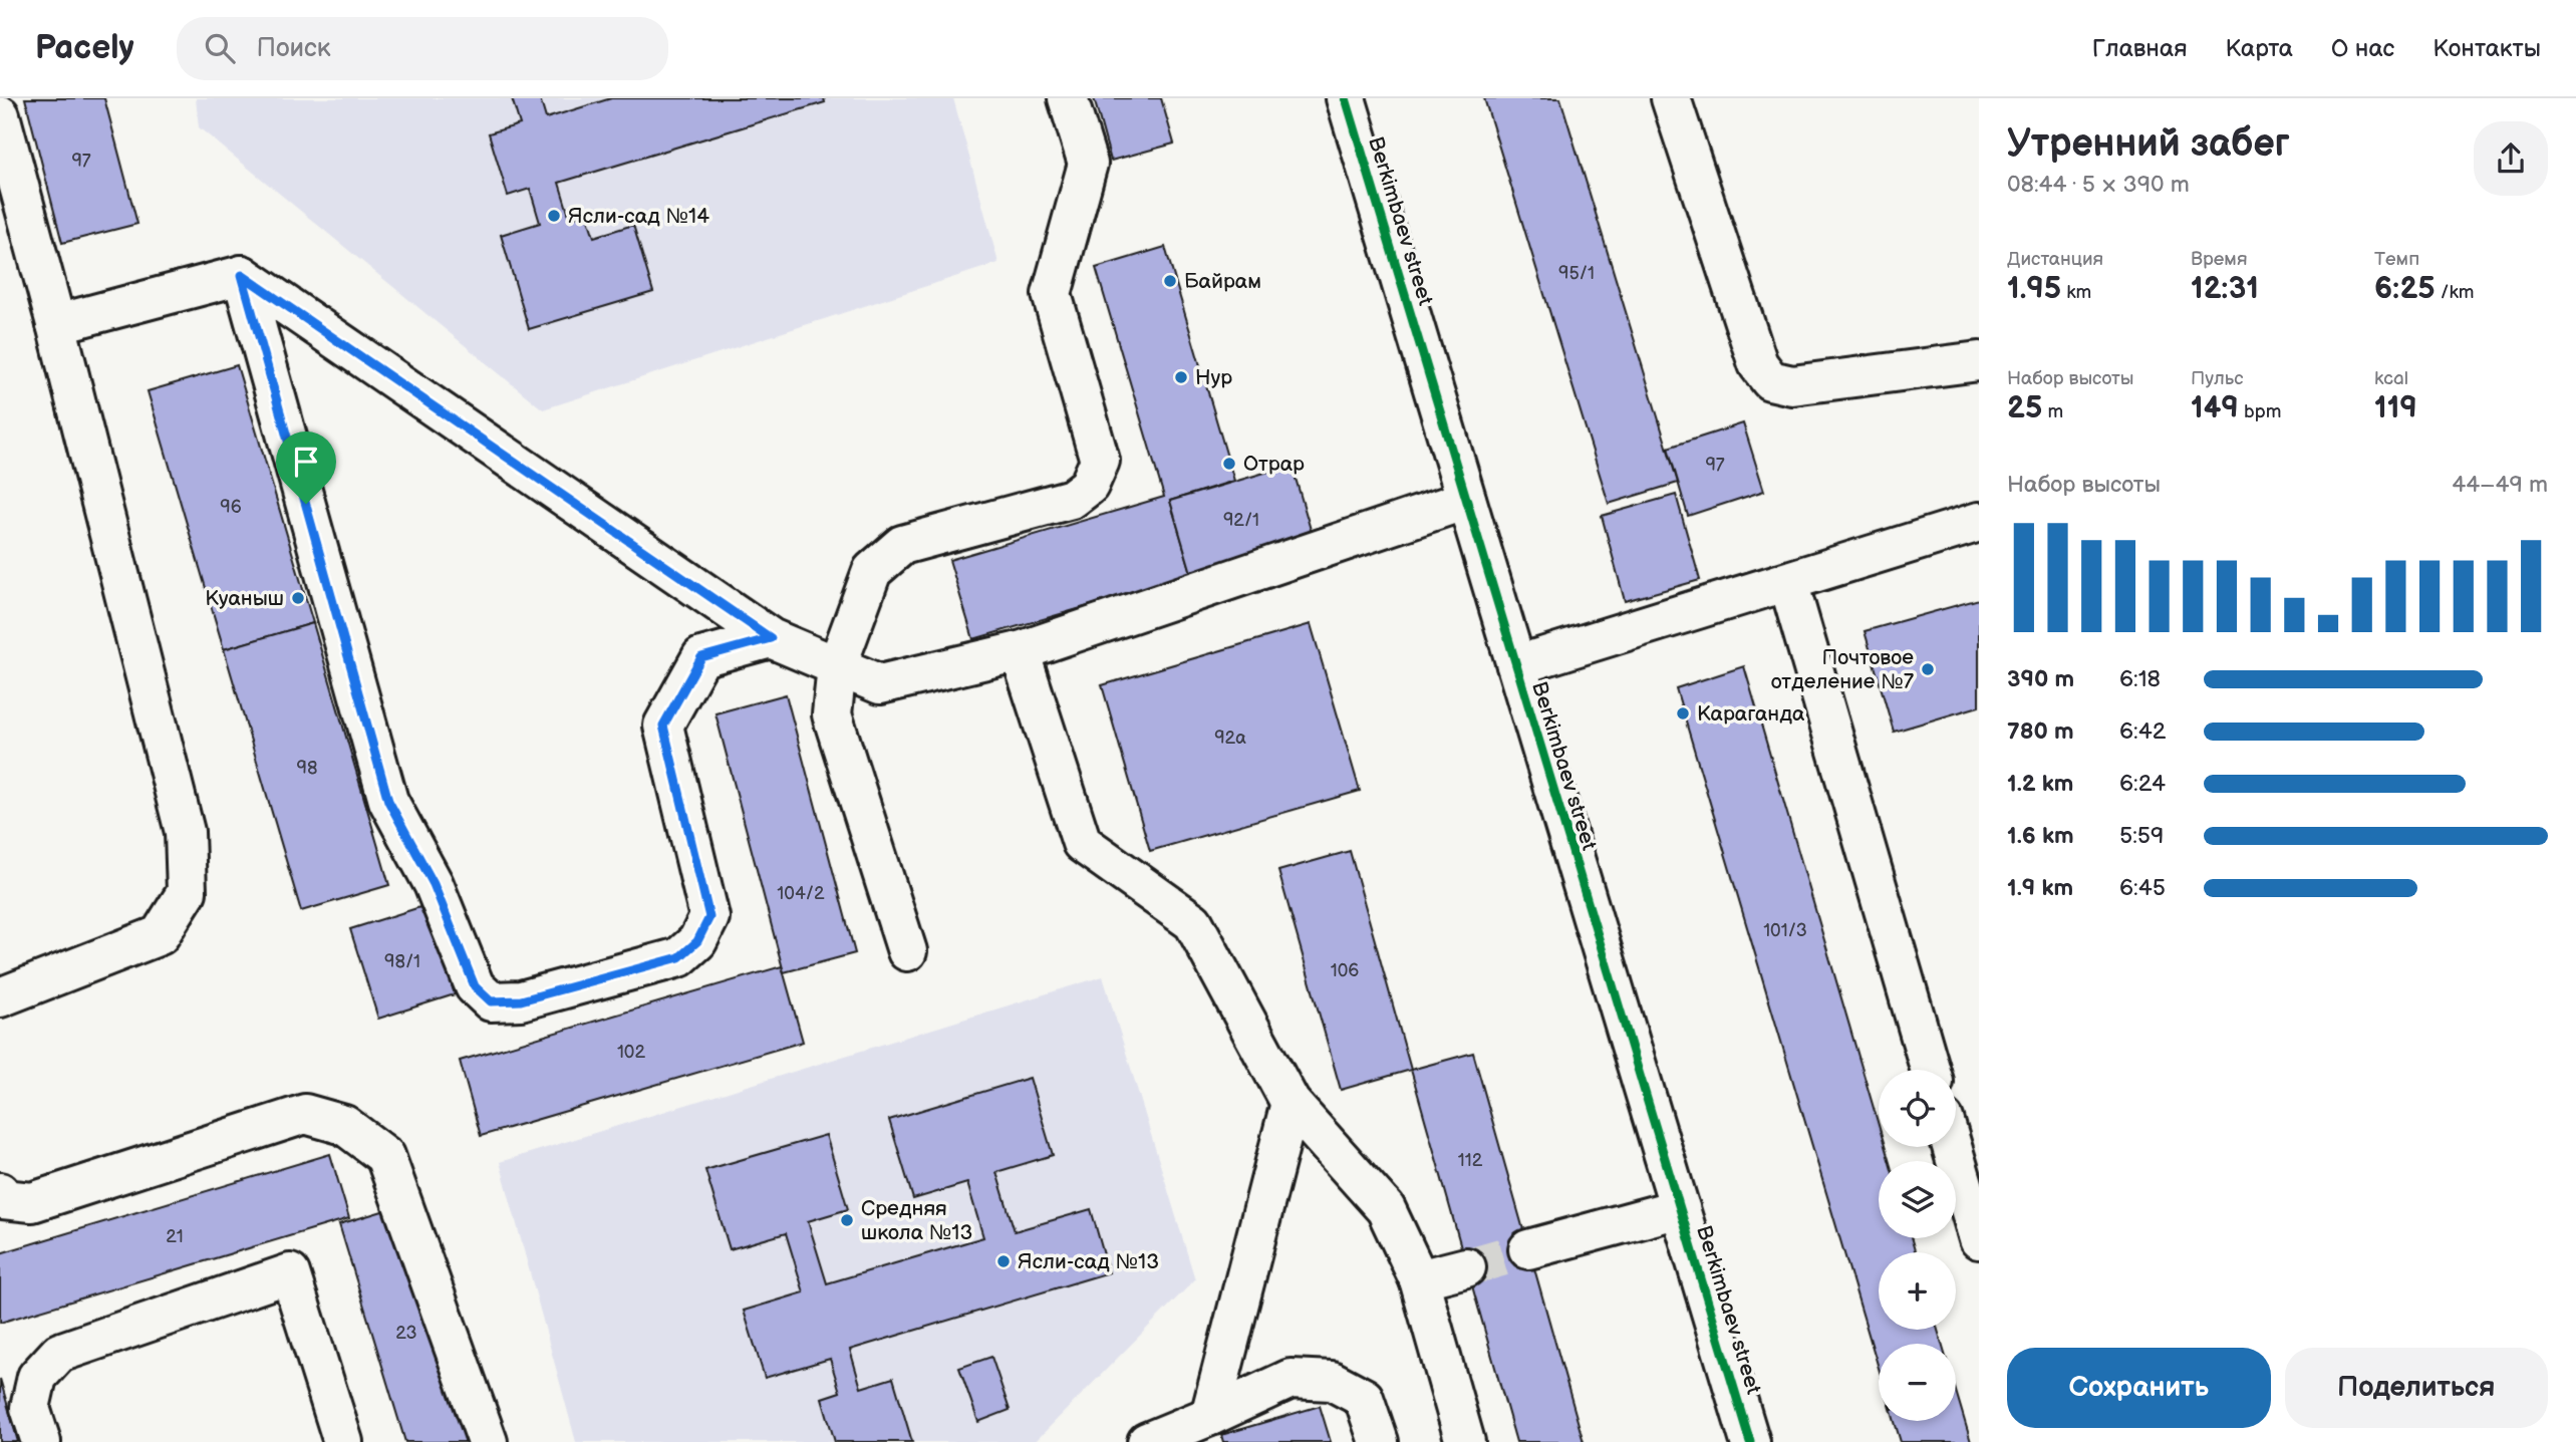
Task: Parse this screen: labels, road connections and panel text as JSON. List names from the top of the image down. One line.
{"streets":{"street":["Berkimbaev street"]},"places":["Ясли-сад №14","Байрам","Нур","Отрар","Куаныш","Почтовое отделение №7","Караганда","Средняя школа №13","Ясли-сад №13"],"house_numbers":["97","95/1","97","96","92/1","92а","98","104/2","101/3","98/1","106","102","112","21","23"],"page":{"header":"Pacely","search":"Поиск","nav":["Главная","Карта","О нас","Контакты"],"heading":["Утренний забег","08:44 · 5 × 390 m"],"stats":[["Дистанция","1.95 km"],["Время","12:31"],["Темп","6:25 /km"],["Набор высоты","25 m"],["Пульс","149 bpm"],["kcal","119"]],"chart":["Набор высоты","44–49 m"],"list":[{"name":"390 m","note":"6:18"},{"name":"780 m","note":"6:42"},{"name":"1.2 km","note":"6:24"},{"name":"1.6 km","note":"5:59"},{"name":"1.9 km","note":"6:45"}],"map_buttons":["+","−"],"buttons":["Сохранить","Поделиться"]}}
